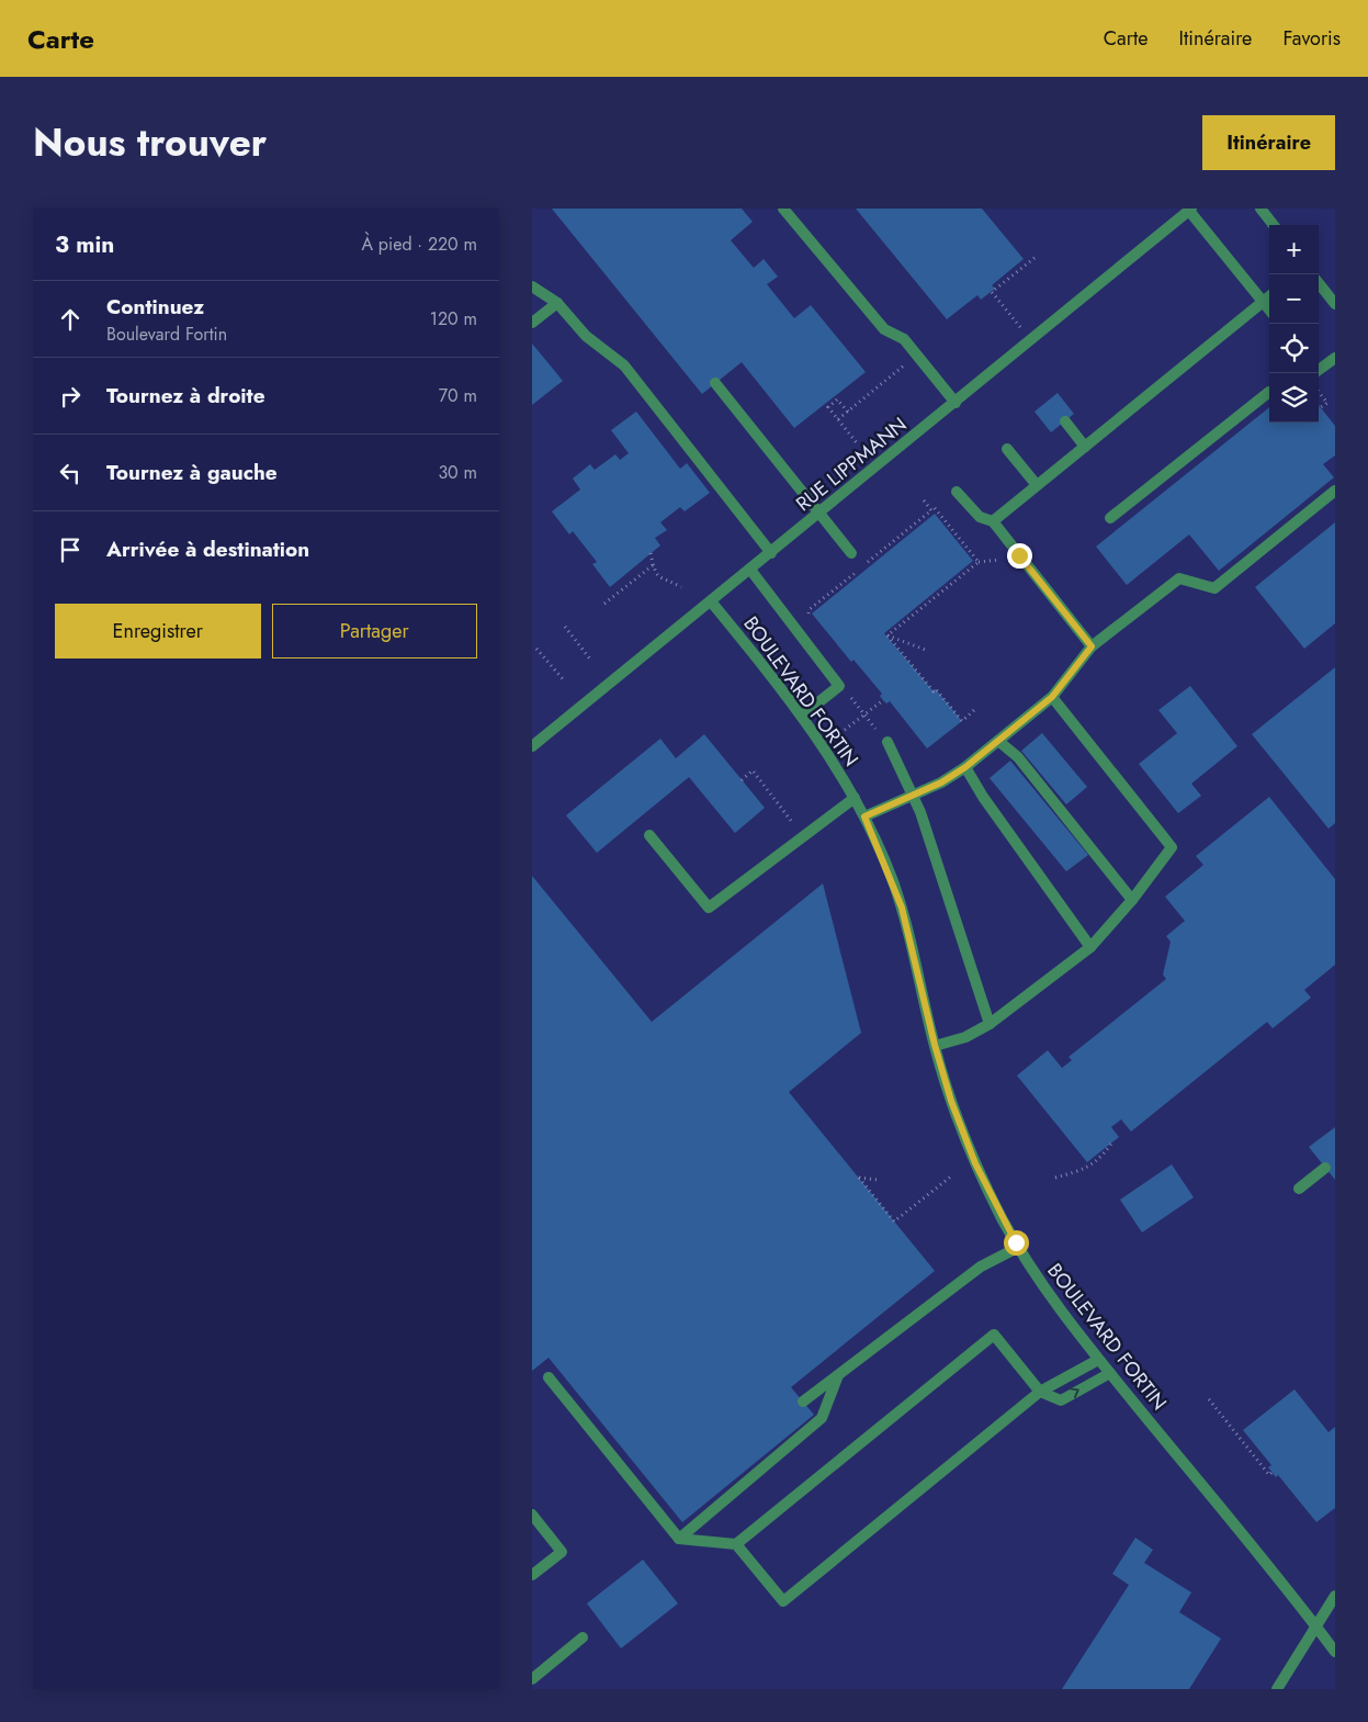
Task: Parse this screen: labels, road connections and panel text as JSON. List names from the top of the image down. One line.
{"streets":{"street":["RUE LIPPMANN","BOULEVARD FORTIN"]},"crossings":[["RUE LIPPMANN","BOULEVARD FORTIN"]],"page":{"header":"Carte","nav":["Carte","Itinéraire","Favoris"],"title":"Nous trouver","buttons":["Itinéraire",["Enregistrer","Partager"]],"heading":["3 min","À pied · 220 m"],"map_buttons":["+","−"],"list":[["Continuez","Boulevard Fortin","120 m"],["Tournez à droite","70 m"],["Tournez à gauche","30 m"],"Arrivée à destination"]}}
